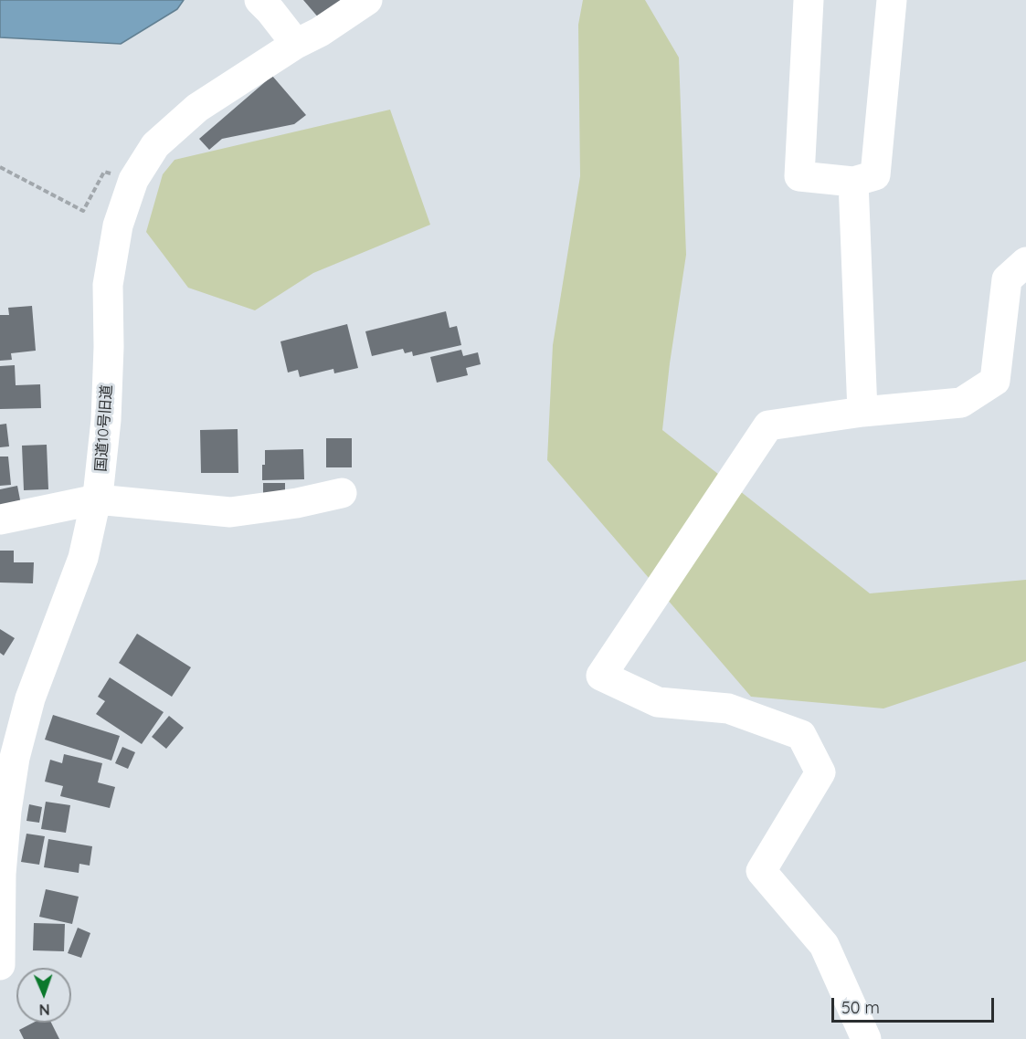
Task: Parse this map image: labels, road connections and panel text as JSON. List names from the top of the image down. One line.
{"streets":{"street":["国道10号旧道"]},"scale_bar":"50 m","north":"bottom"}
